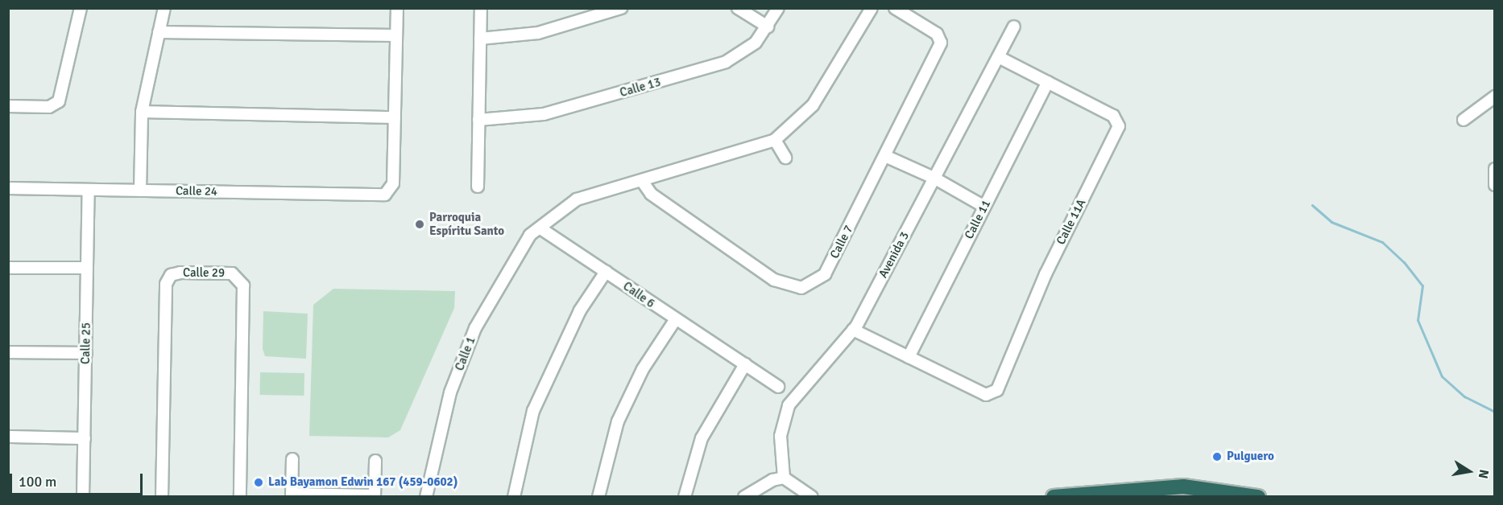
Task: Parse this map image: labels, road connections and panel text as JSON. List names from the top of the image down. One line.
{"streets":{"street":["Calle 13","Calle 24","Calle 11","Calle 11A","Calle 7","Avenida 3","Calle 29","Calle 6","Calle 25","Calle 1"]},"crossings":[["Calle 24","Calle 25"],["Calle 11","Calle 11A"],["Calle 6","Calle 1"]],"places":["Parroquia Espíritu Santo","Pulguero","Lab Bayamon Edwin 167 (459-0602)"],"scale_bar":"100 m","north":"right"}
